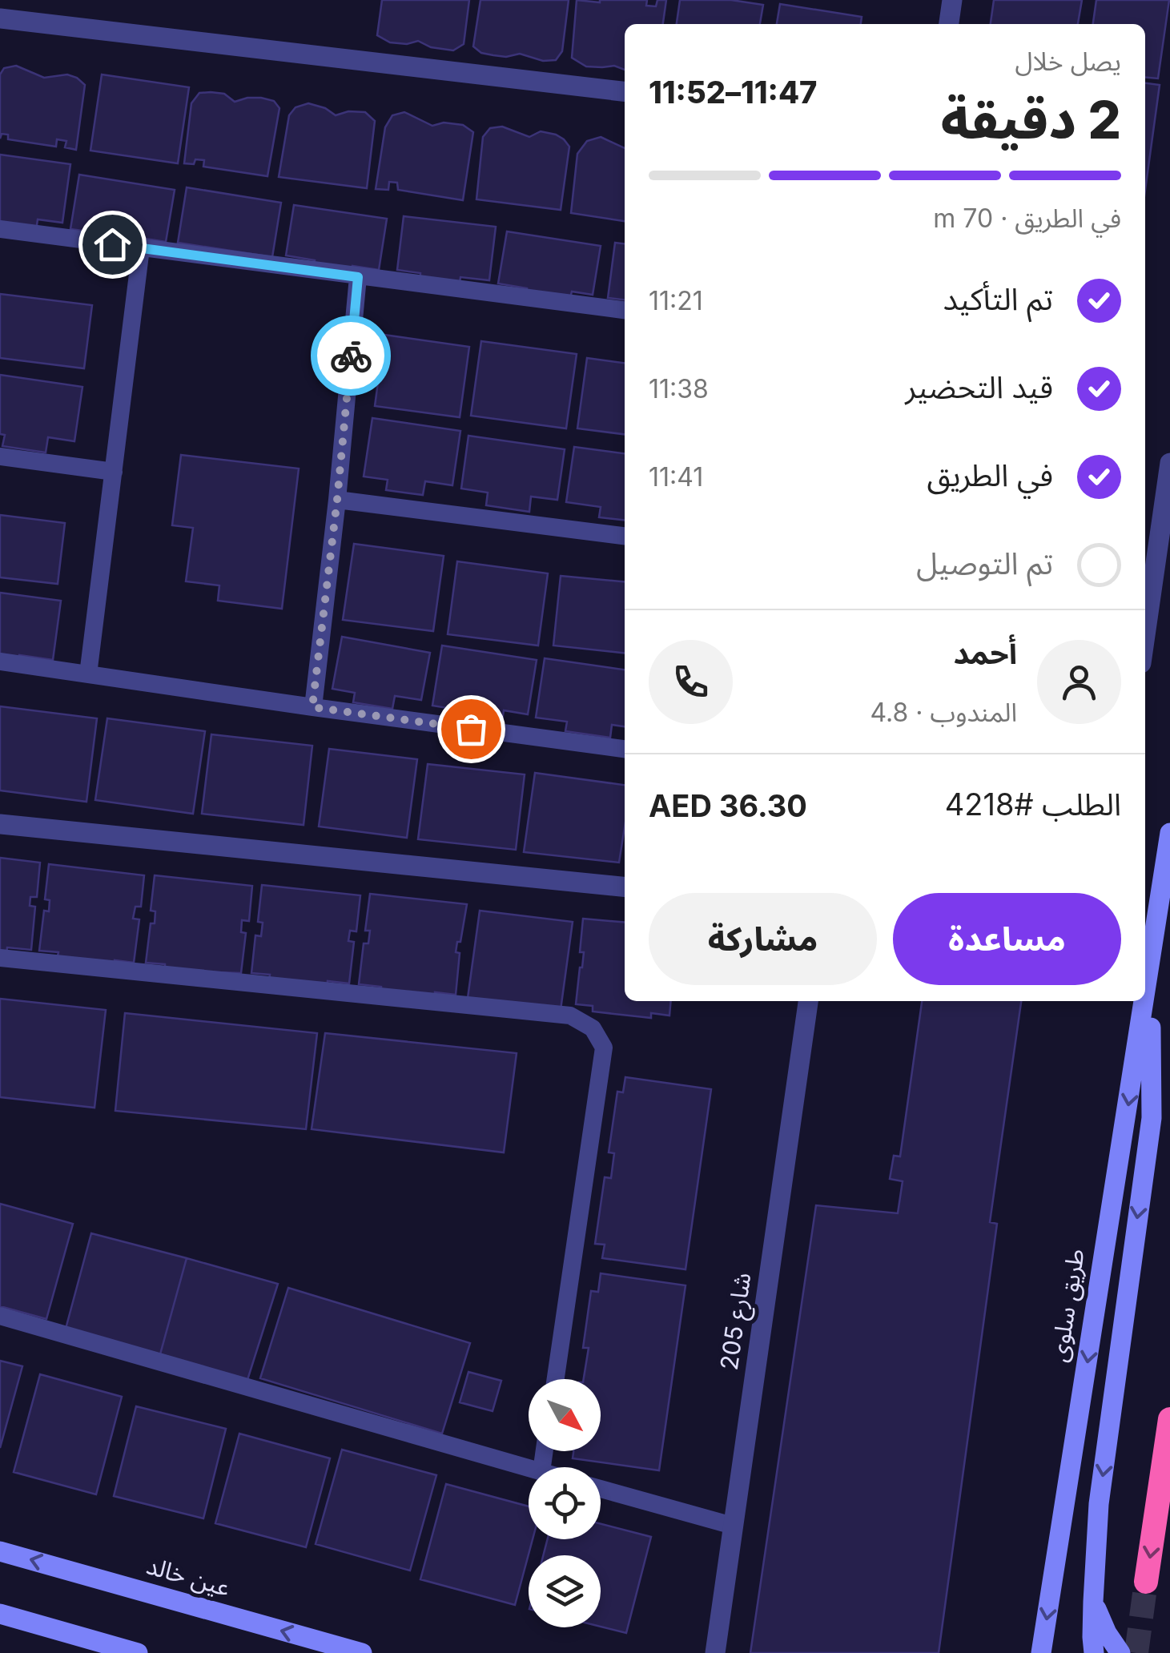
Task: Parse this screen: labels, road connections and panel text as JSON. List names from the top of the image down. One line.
{"streets":{"main road":["طريق سلوى","عين خالد"],"street":["شارع 205"]},"north":"bottom right","page":{"heading":["2 دقيقة","يصل خلال","11:47–11:52"],"panel":["أحمد","المندوب · 4.8","الطلب #4218","AED 36.30"],"bar":"في الطريق · 70 m","list":[["تم التأكيد","11:21"],["قيد التحضير","11:38"],["في الطريق","11:41"],"تم التوصيل"],"buttons":["مساعدة","مشاركة"]}}
